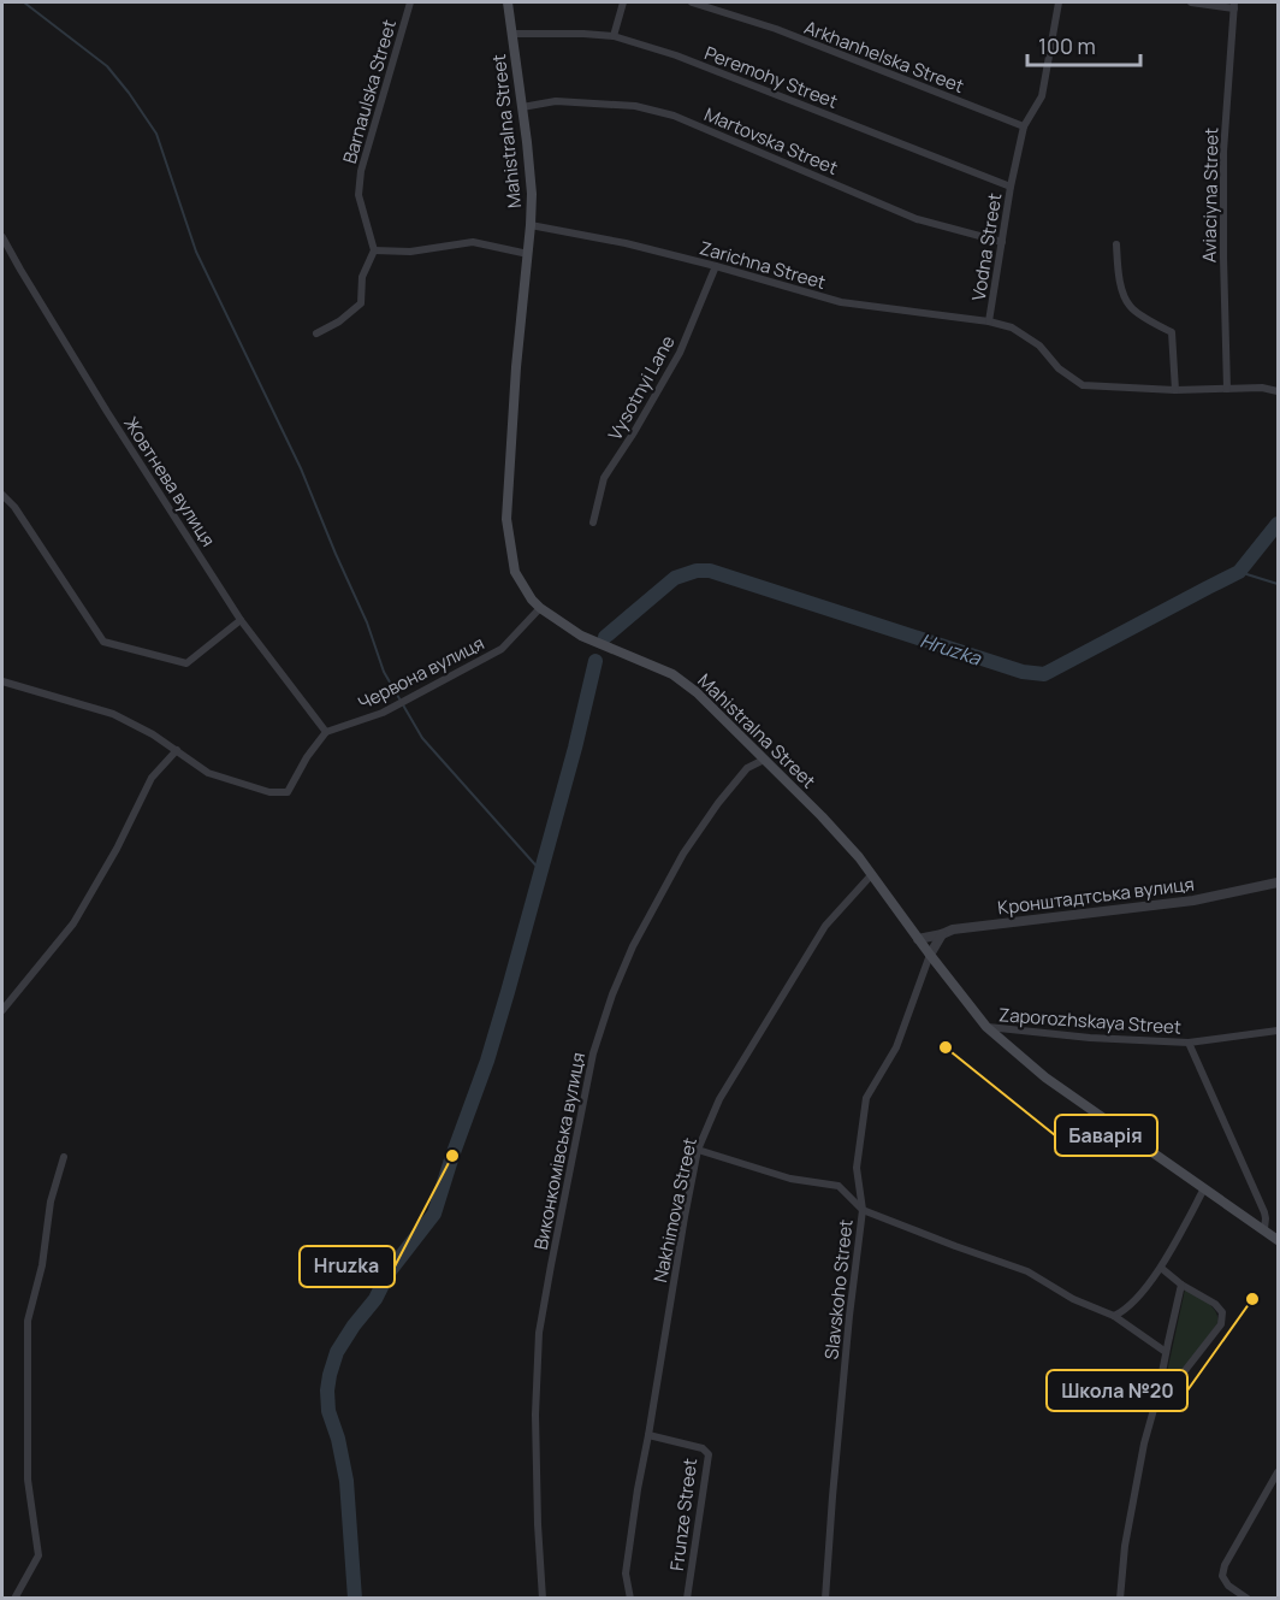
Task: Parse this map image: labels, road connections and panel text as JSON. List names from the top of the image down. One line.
{"streets":{"main road":["Mahistralna Street"],"street":["Arkhanhelska Street","Peremohy Street","Barnaulska Street","Martovska Street","Aviaciyna Street","Vodna Street","Zarichna Street","Vysotnyi Lane","Жовтнева вулиця","Червона вулиця","Кронштадтська вулиця","Zaporozhskaya Street","Виконкомівська вулиця","Nakhimova Street","Slavskoho Street","Frunze Street"]},"crossings":[["Arkhanhelska Street","Vodna Street"],["Peremohy Street","Mahistralna Street"],["Peremohy Street","Vodna Street"],["Mahistralna Street","Martovska Street"],["Mahistralna Street","Zarichna Street"],["Mahistralna Street","Червона вулиця"],["Mahistralna Street","Кронштадтська вулиця"],["Mahistralna Street","Zaporozhskaya Street"],["Mahistralna Street","Виконкомівська вулиця"],["Mahistralna Street","Nakhimova Street"],["Mahistralna Street","Slavskoho Street"],["Martovska Street","Vodna Street"],["Aviaciyna Street","Vodna Street"],["Vodna Street","Zarichna Street"],["Zarichna Street","Vysotnyi Lane"],["Жовтнева вулиця","Червона вулиця"],["Nakhimova Street","Frunze Street"]],"water":["Hruzka"],"places":["Баварія","Hruzka","Школа №20"],"scale_bar":"100 m"}
